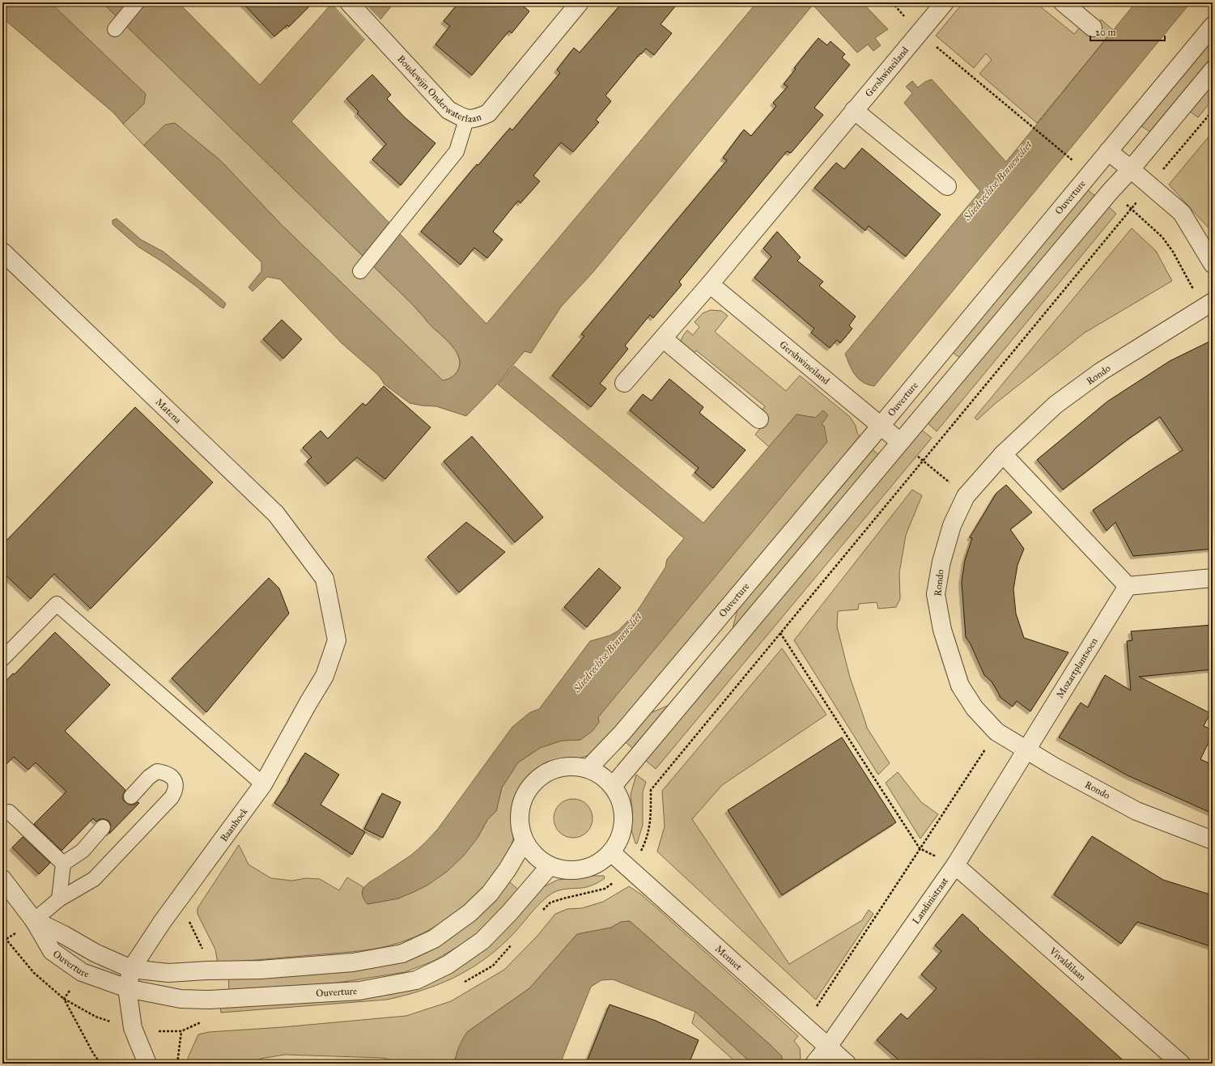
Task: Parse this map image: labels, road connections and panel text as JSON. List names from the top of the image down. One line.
{"streets":{"street":["Gershwineiland","Boudewijn Onderwaterlaan","Ouverture","Rondo","Matena","Mozartplantsoen","Baanhoek","Landinistraat","Menuet","Vivaldilaan"]},"crossings":[["Gershwineiland","Ouverture"],["Ouverture","Baanhoek"],["Ouverture","Menuet"],["Rondo","Mozartplantsoen"],["Rondo","Landinistraat"],["Matena","Baanhoek"],["Mozartplantsoen","Landinistraat"],["Landinistraat","Menuet"],["Landinistraat","Vivaldilaan"]],"water":["Sliedrechtse Binnenvliet"],"scale_bar":"20 m"}
